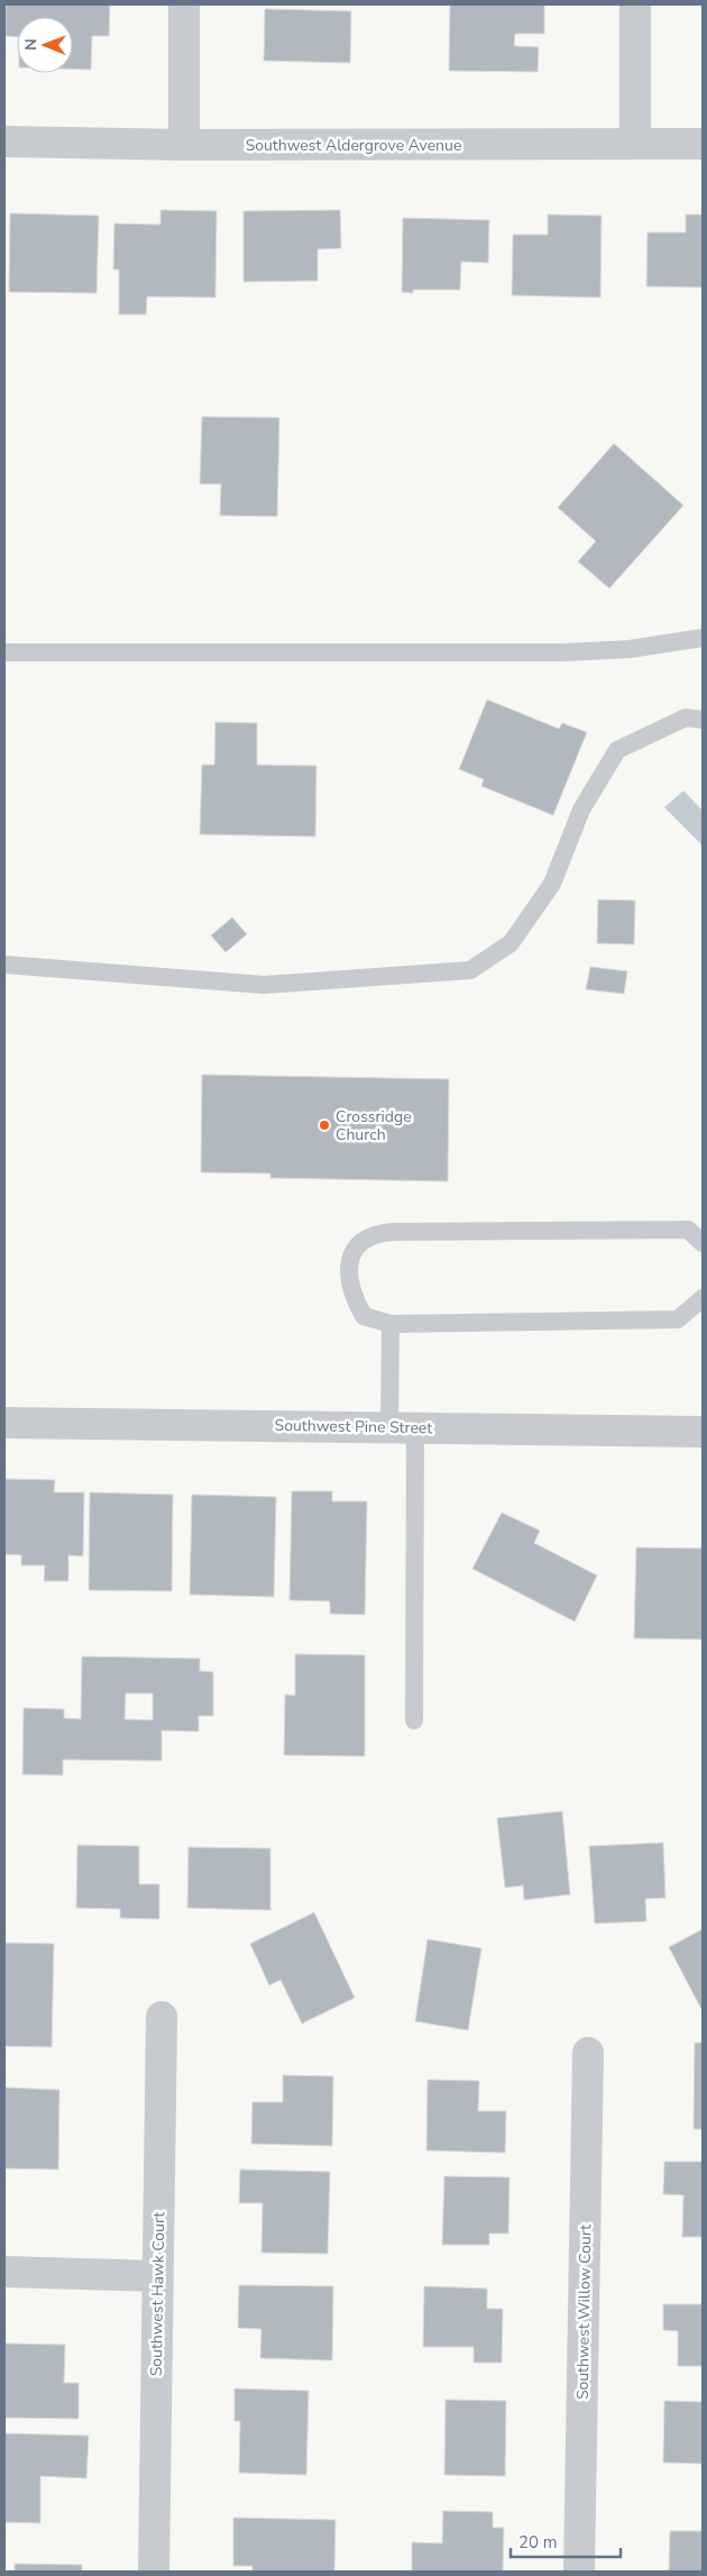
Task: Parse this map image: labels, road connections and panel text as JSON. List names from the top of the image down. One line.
{"streets":{"street":["Southwest Aldergrove Avenue","Southwest Pine Street","Southwest Hawk Court","Southwest Willow Court"]},"places":["Crossridge Church"],"scale_bar":"20 m","north":"left"}
